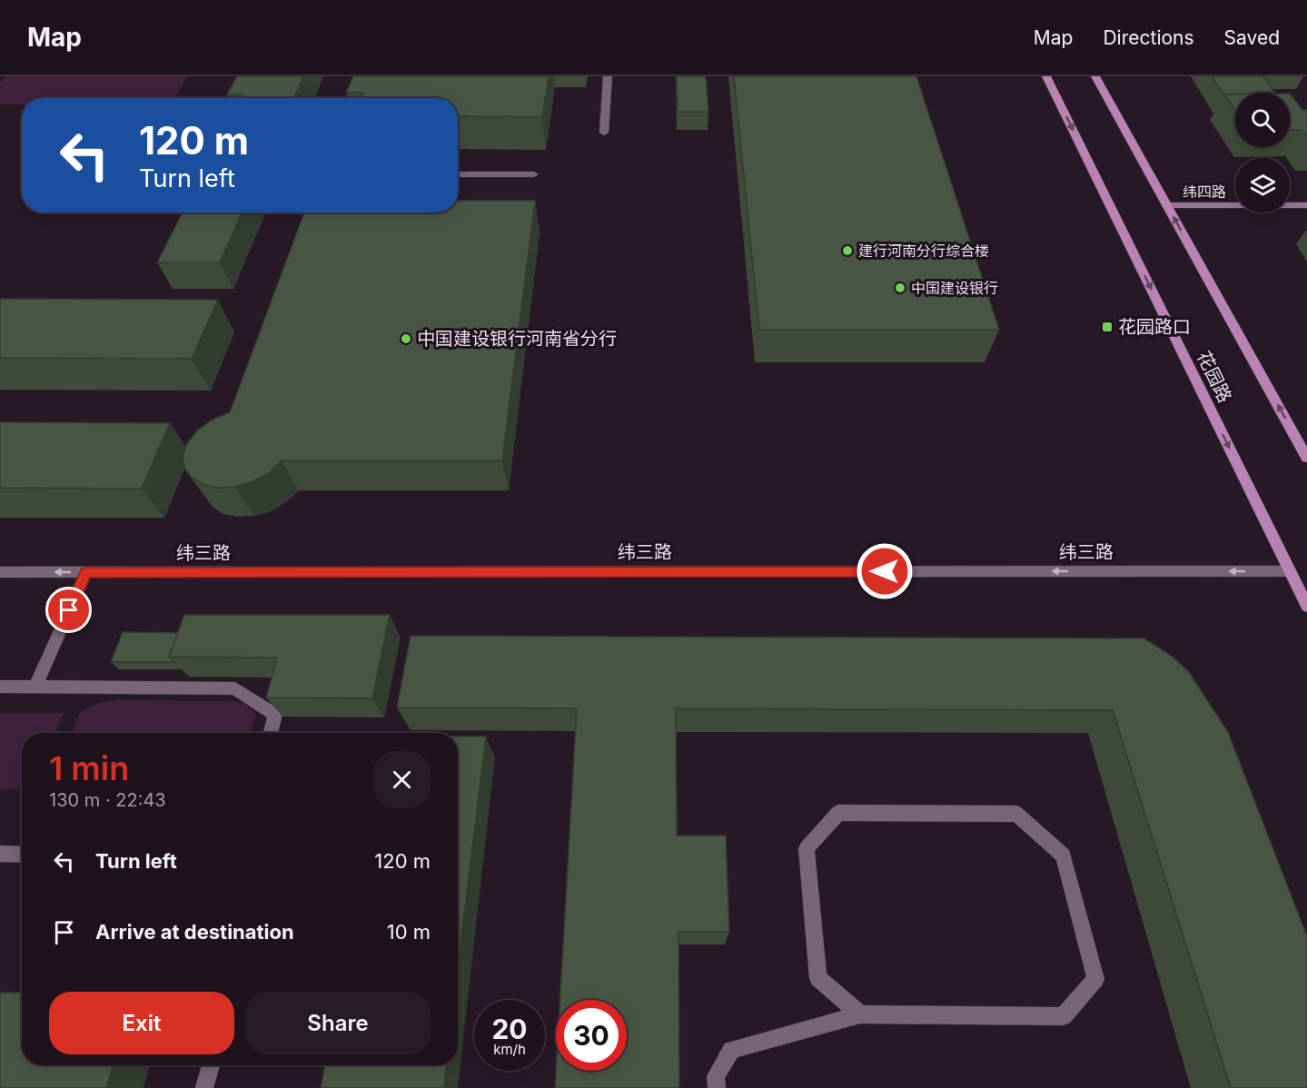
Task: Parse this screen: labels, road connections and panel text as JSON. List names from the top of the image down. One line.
{"streets":{"main road":["花园路"],"street":["纬四路","纬三路"]},"crossings":[["花园路","纬三路"]],"one_way":["纬三路"],"places":{"other":["建行河南分行综合楼","中国建设银行","中国建设银行河南省分行"],"transit":["花园路口"]},"page":{"header":"Map","nav":["Map","Directions","Saved"],"turn":["120 m","Turn left"],"heading":["1 min","130 m · 22:43"],"list":[{"name":"Turn left","value":"120 m"},{"name":"Arrive at destination","value":"10 m"}],"buttons":["Exit","Share"],"speed":"20 km/h","limit":"30"}}
